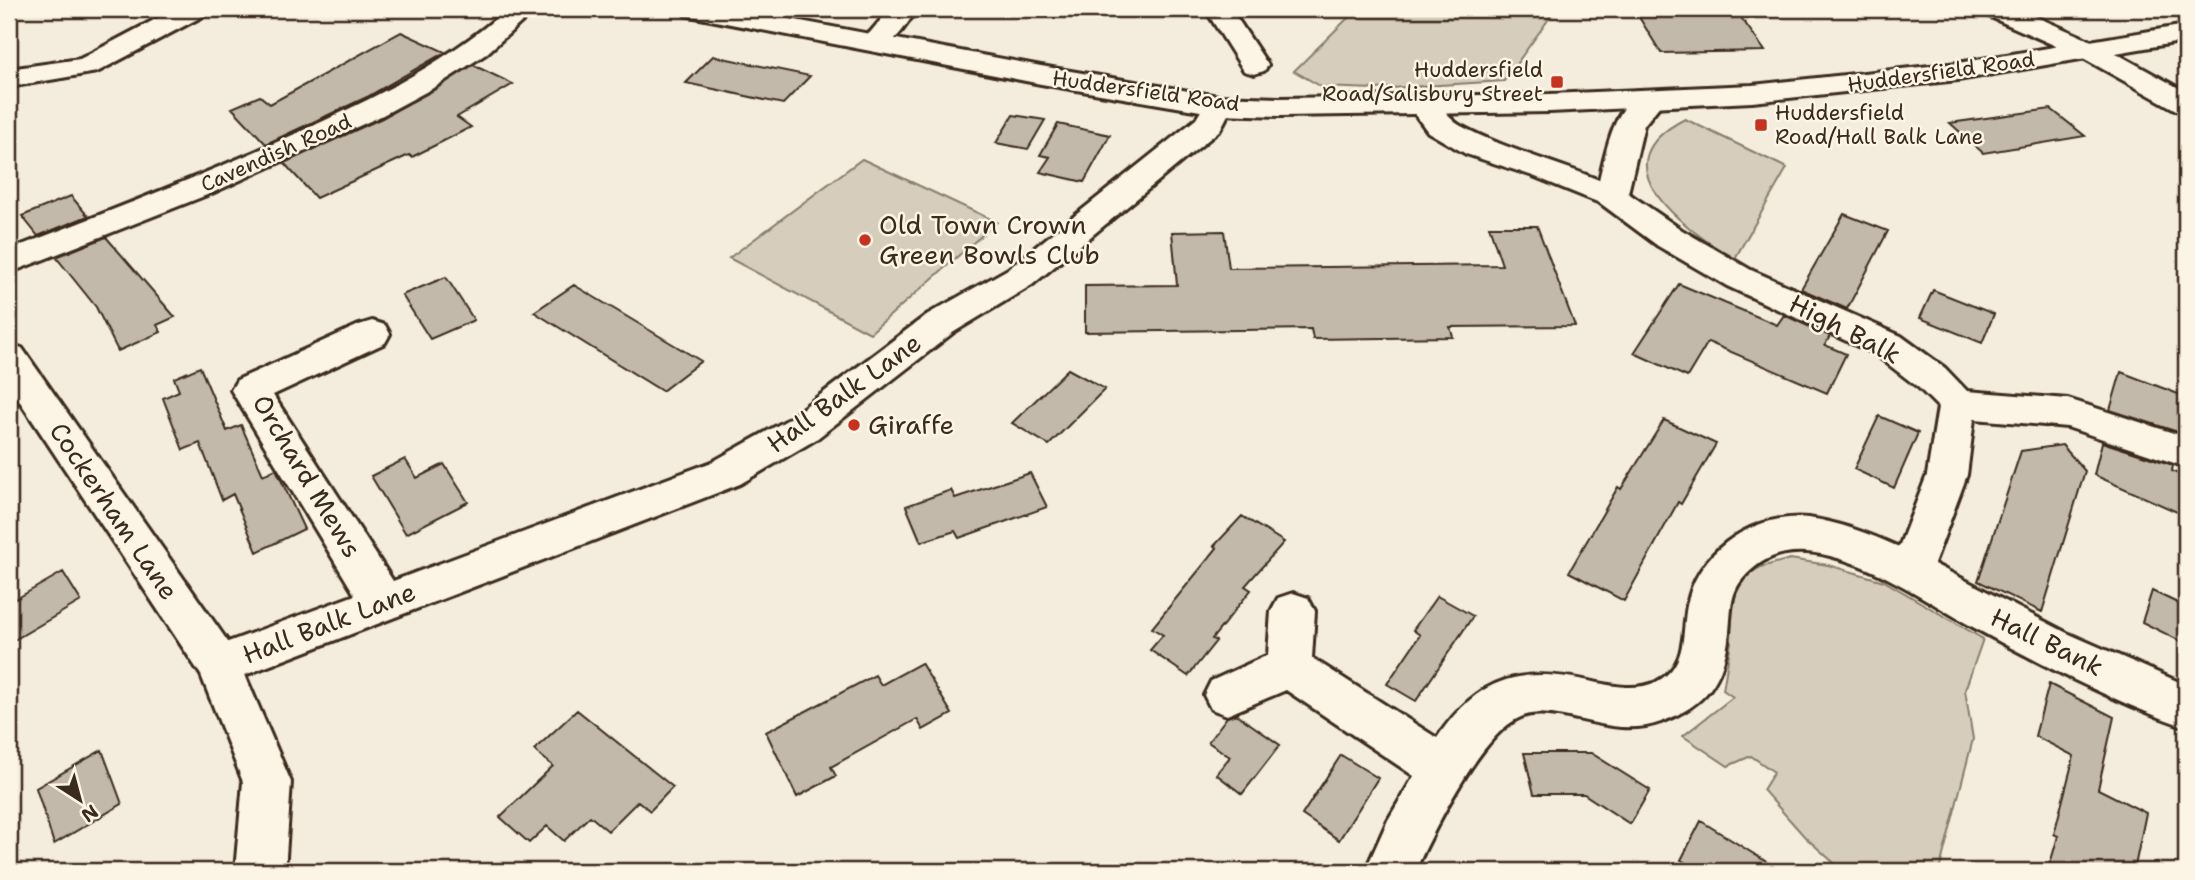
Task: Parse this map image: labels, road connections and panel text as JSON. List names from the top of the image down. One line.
{"streets":{"main road":["Huddersfield Road","Cavendish Road","High Balk","Hall Balk Lane","Orchard Mews","Cockerham Lane","Hall Bank"]},"crossings":[["Huddersfield Road","High Balk"],["Huddersfield Road","Hall Balk Lane"],["Hall Balk Lane","Orchard Mews"],["Hall Balk Lane","Cockerham Lane"]],"places":{"transit":["Huddersfield Road/Salisbury Street","Huddersfield Road/Hall Balk Lane"],"other":["Old Town Crown Green Bowls Club","Giraffe"]},"north":"bottom right"}
